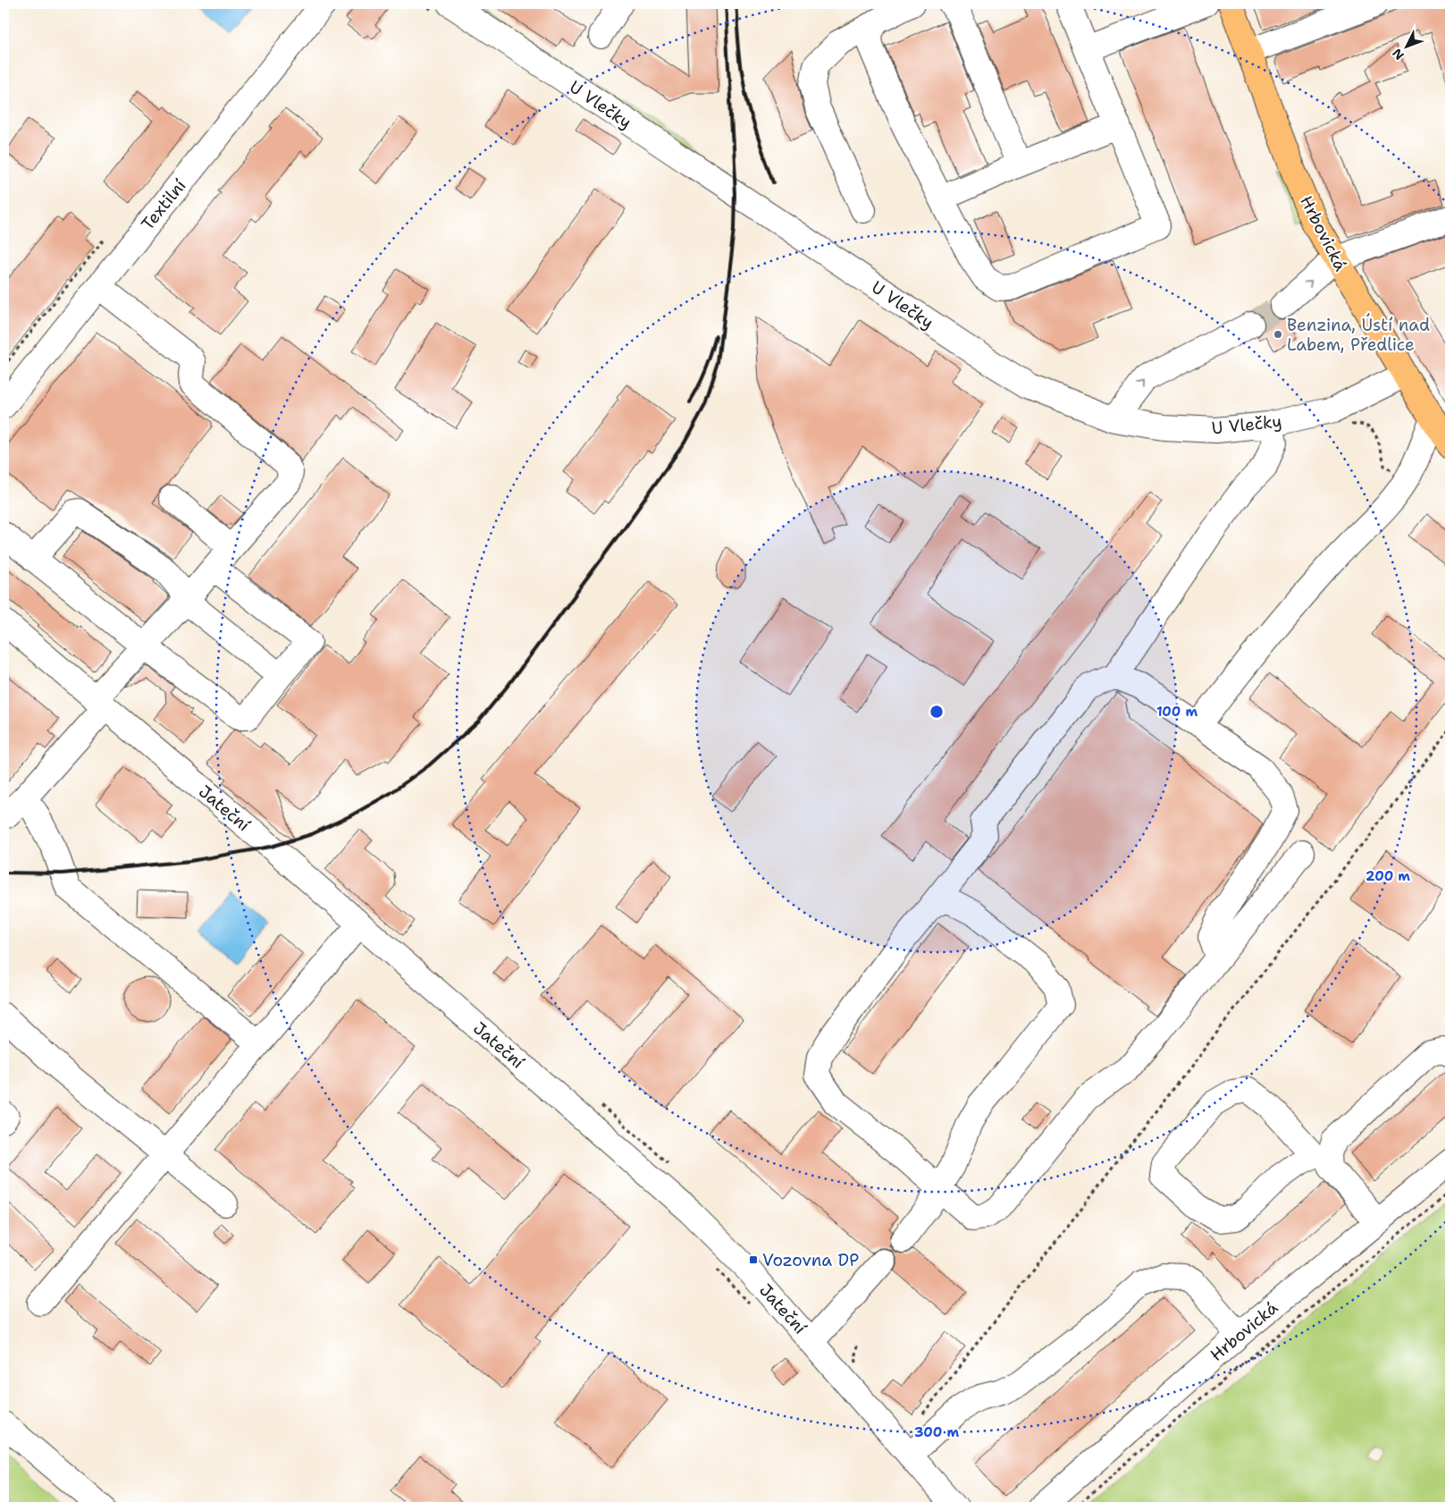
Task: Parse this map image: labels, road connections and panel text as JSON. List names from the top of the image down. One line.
{"streets":{"main road":["Hrbovická"],"street":["U Vlečky","Textilní","Jateční"]},"crossings":[["U Vlečky","Hrbovická"]],"places":{"other":["Benzina, Ústí nad Labem, Předlice"],"transit":["Vozovna DP"]},"north":"bottom left","rings":["100 m","200 m","300 m"]}
